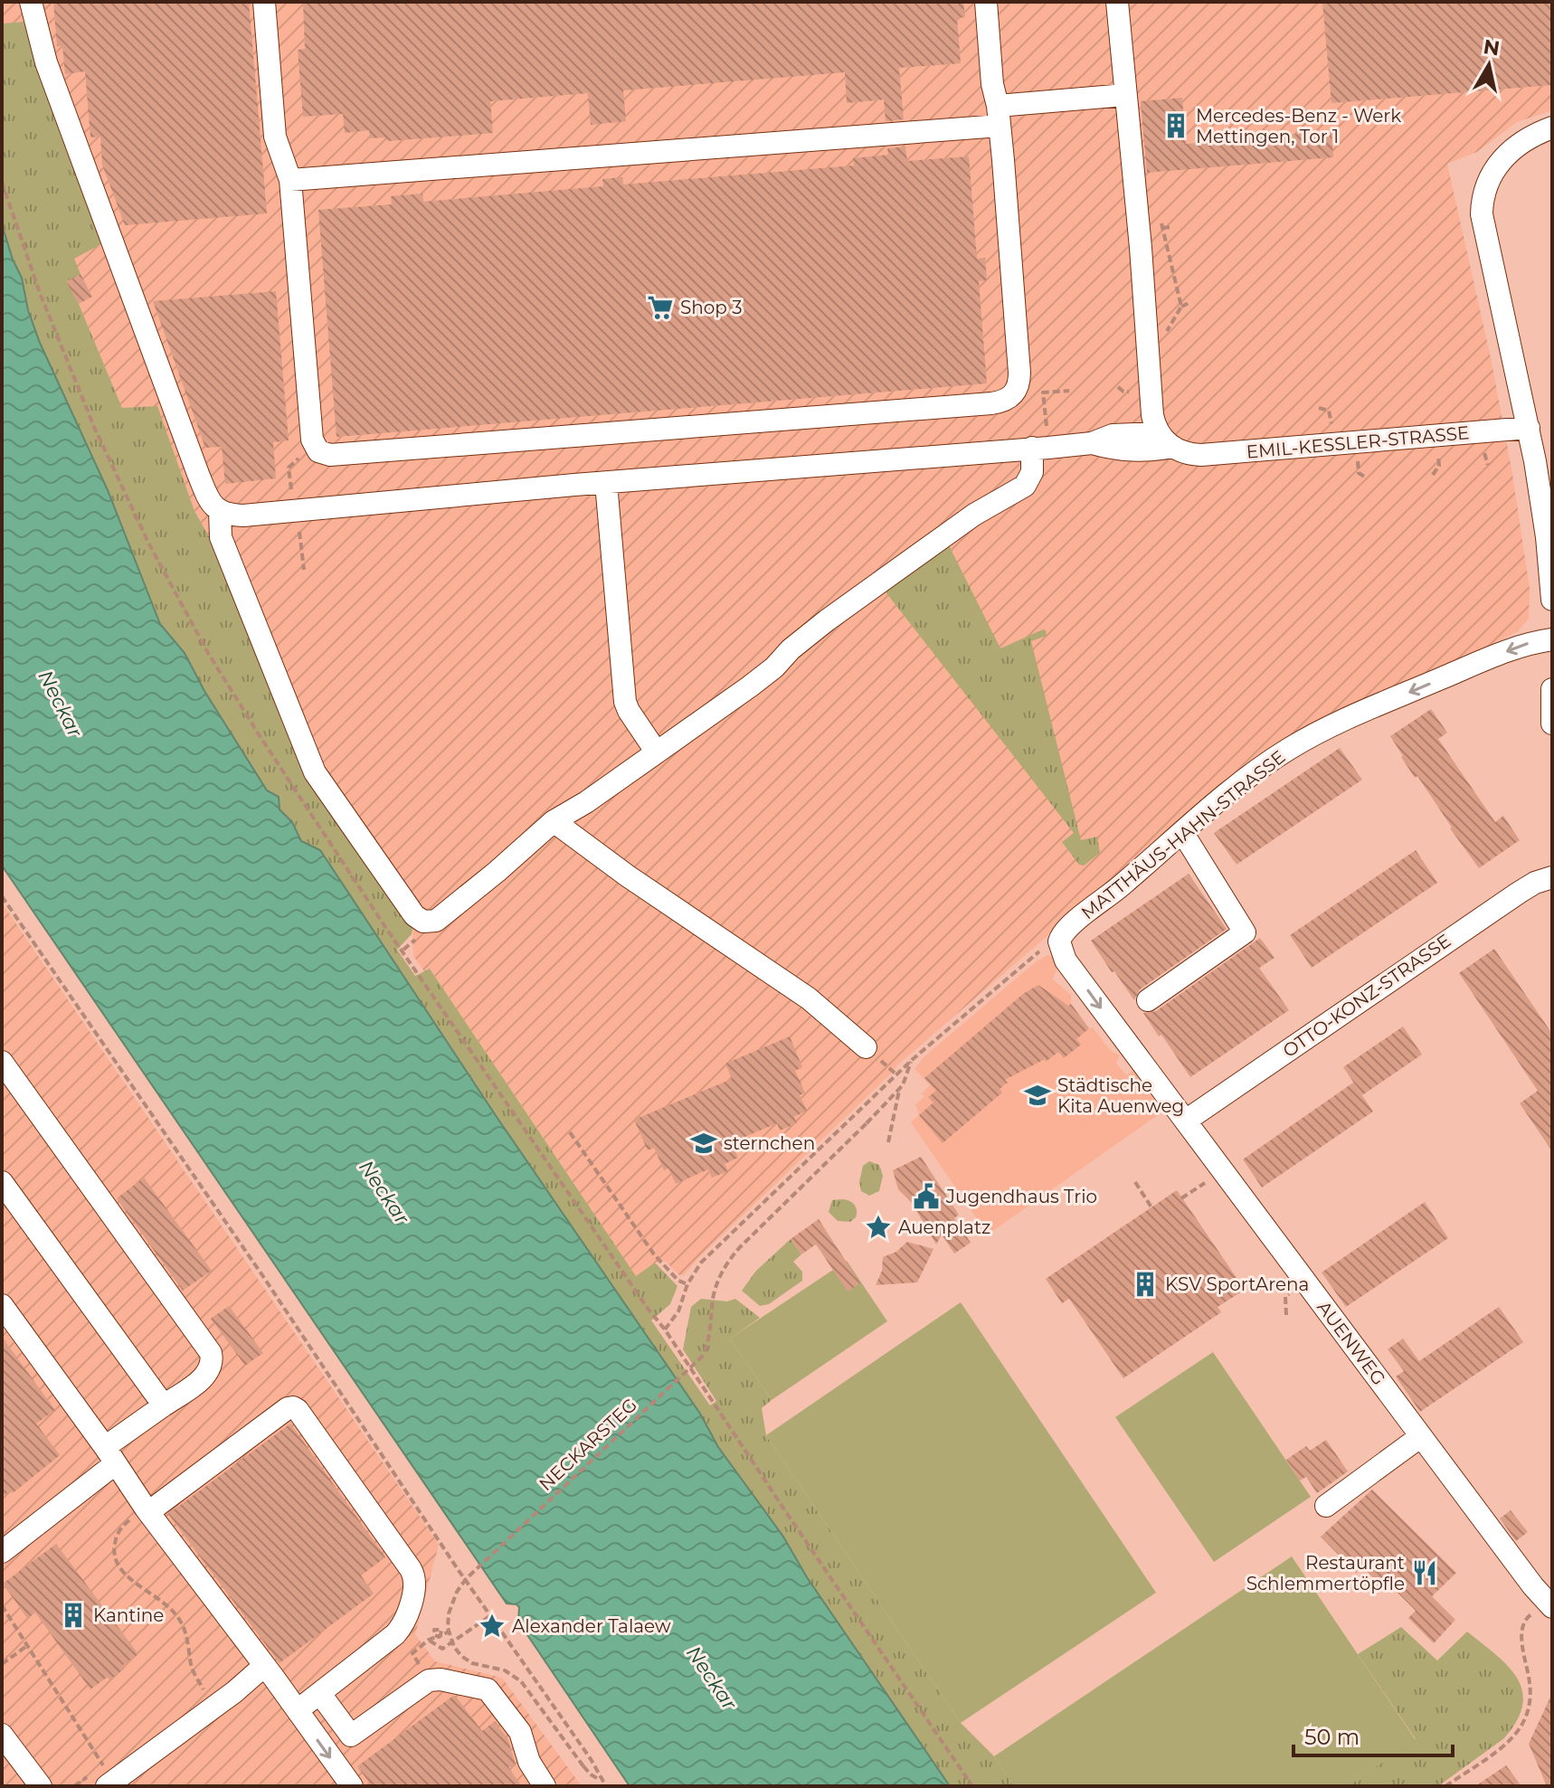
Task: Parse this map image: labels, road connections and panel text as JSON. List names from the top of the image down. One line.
{"streets":{"street":["EMIL-KESSLER-STRASSE","MATTHÄUS-HAHN-STRASSE","OTTO-KONZ-STRASSE","AUENWEG"],"path":["NECKARSTEG"]},"crossings":[["MATTHÄUS-HAHN-STRASSE","AUENWEG"],["OTTO-KONZ-STRASSE","AUENWEG"]],"one_way":["MATTHÄUS-HAHN-STRASSE"],"water":["Neckar"],"places":{"building":["Mercedes-Benz - Werk Mettingen, Tor 1","KSV SportArena","Kantine"],"supermarket":["Shop 3"],"school or university":["Städtische Kita Auenweg","sternchen"],"public building":["Jugendhaus Trio"],"place":["Auenplatz","Alexander Talaew"],"restaurant":["Restaurant Schlemmertöpfle"]},"scale_bar":"50 m","north":"top"}
